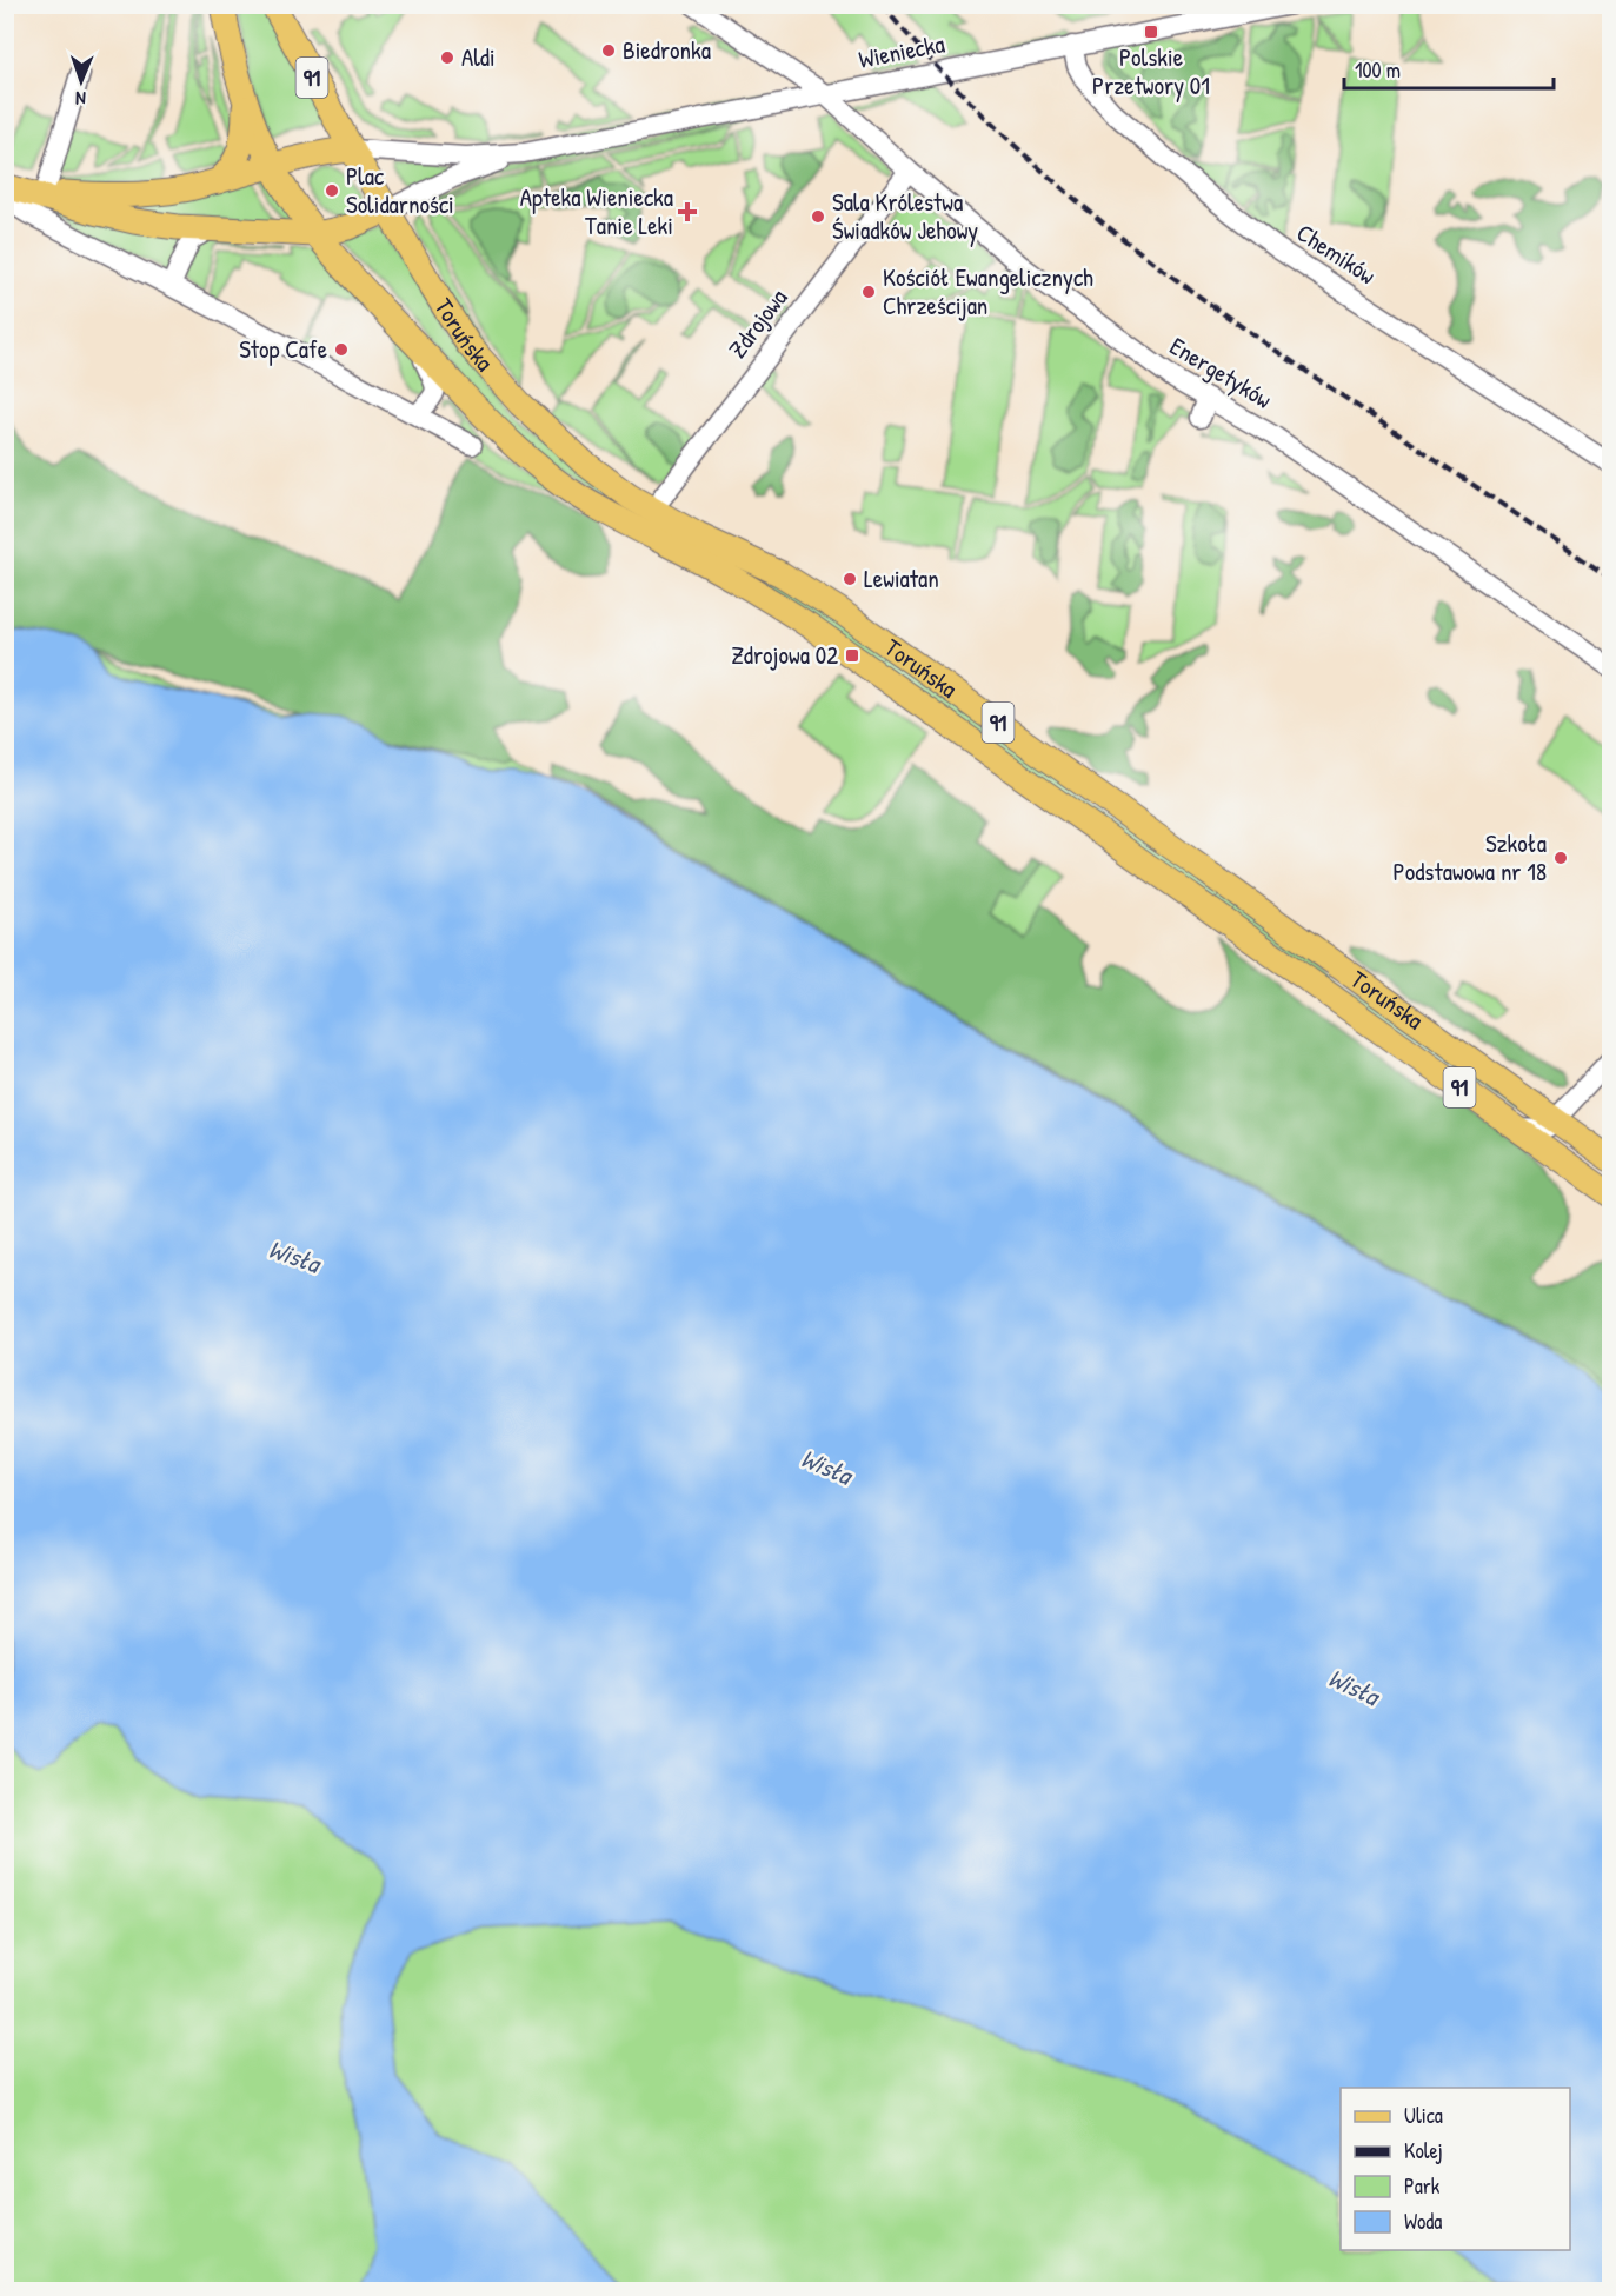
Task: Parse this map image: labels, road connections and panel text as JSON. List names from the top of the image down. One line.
{"streets":{"main road":["91","Toruńska"],"street":["Wieniecka","Chemików","Zdrojowa","Energetyków"]},"crossings":[["Wieniecka","91"],["Wieniecka","Chemików"],["Wieniecka","Toruńska"],["Wieniecka","Energetyków"],["91","Toruńska"],["Zdrojowa","Toruńska"],["Zdrojowa","Energetyków"]],"water":["Wisła"],"places":{"transit":["Polskie Przetwory 01","Zdrojowa 02"],"other":["Biedronka","Aldi","Plac Solidarności","Sala Królestwa Świadków Jehowy","Kościół Ewangelicznych Chrześcijan","Stop Cafe","Lewiatan","Szkoła Podstawowa nr 18"],"health":["Apteka Wieniecka Tanie Leki"]},"legend":["Ulica","Kolej","Park","Woda"],"scale_bar":"100 m","north":"bottom"}
